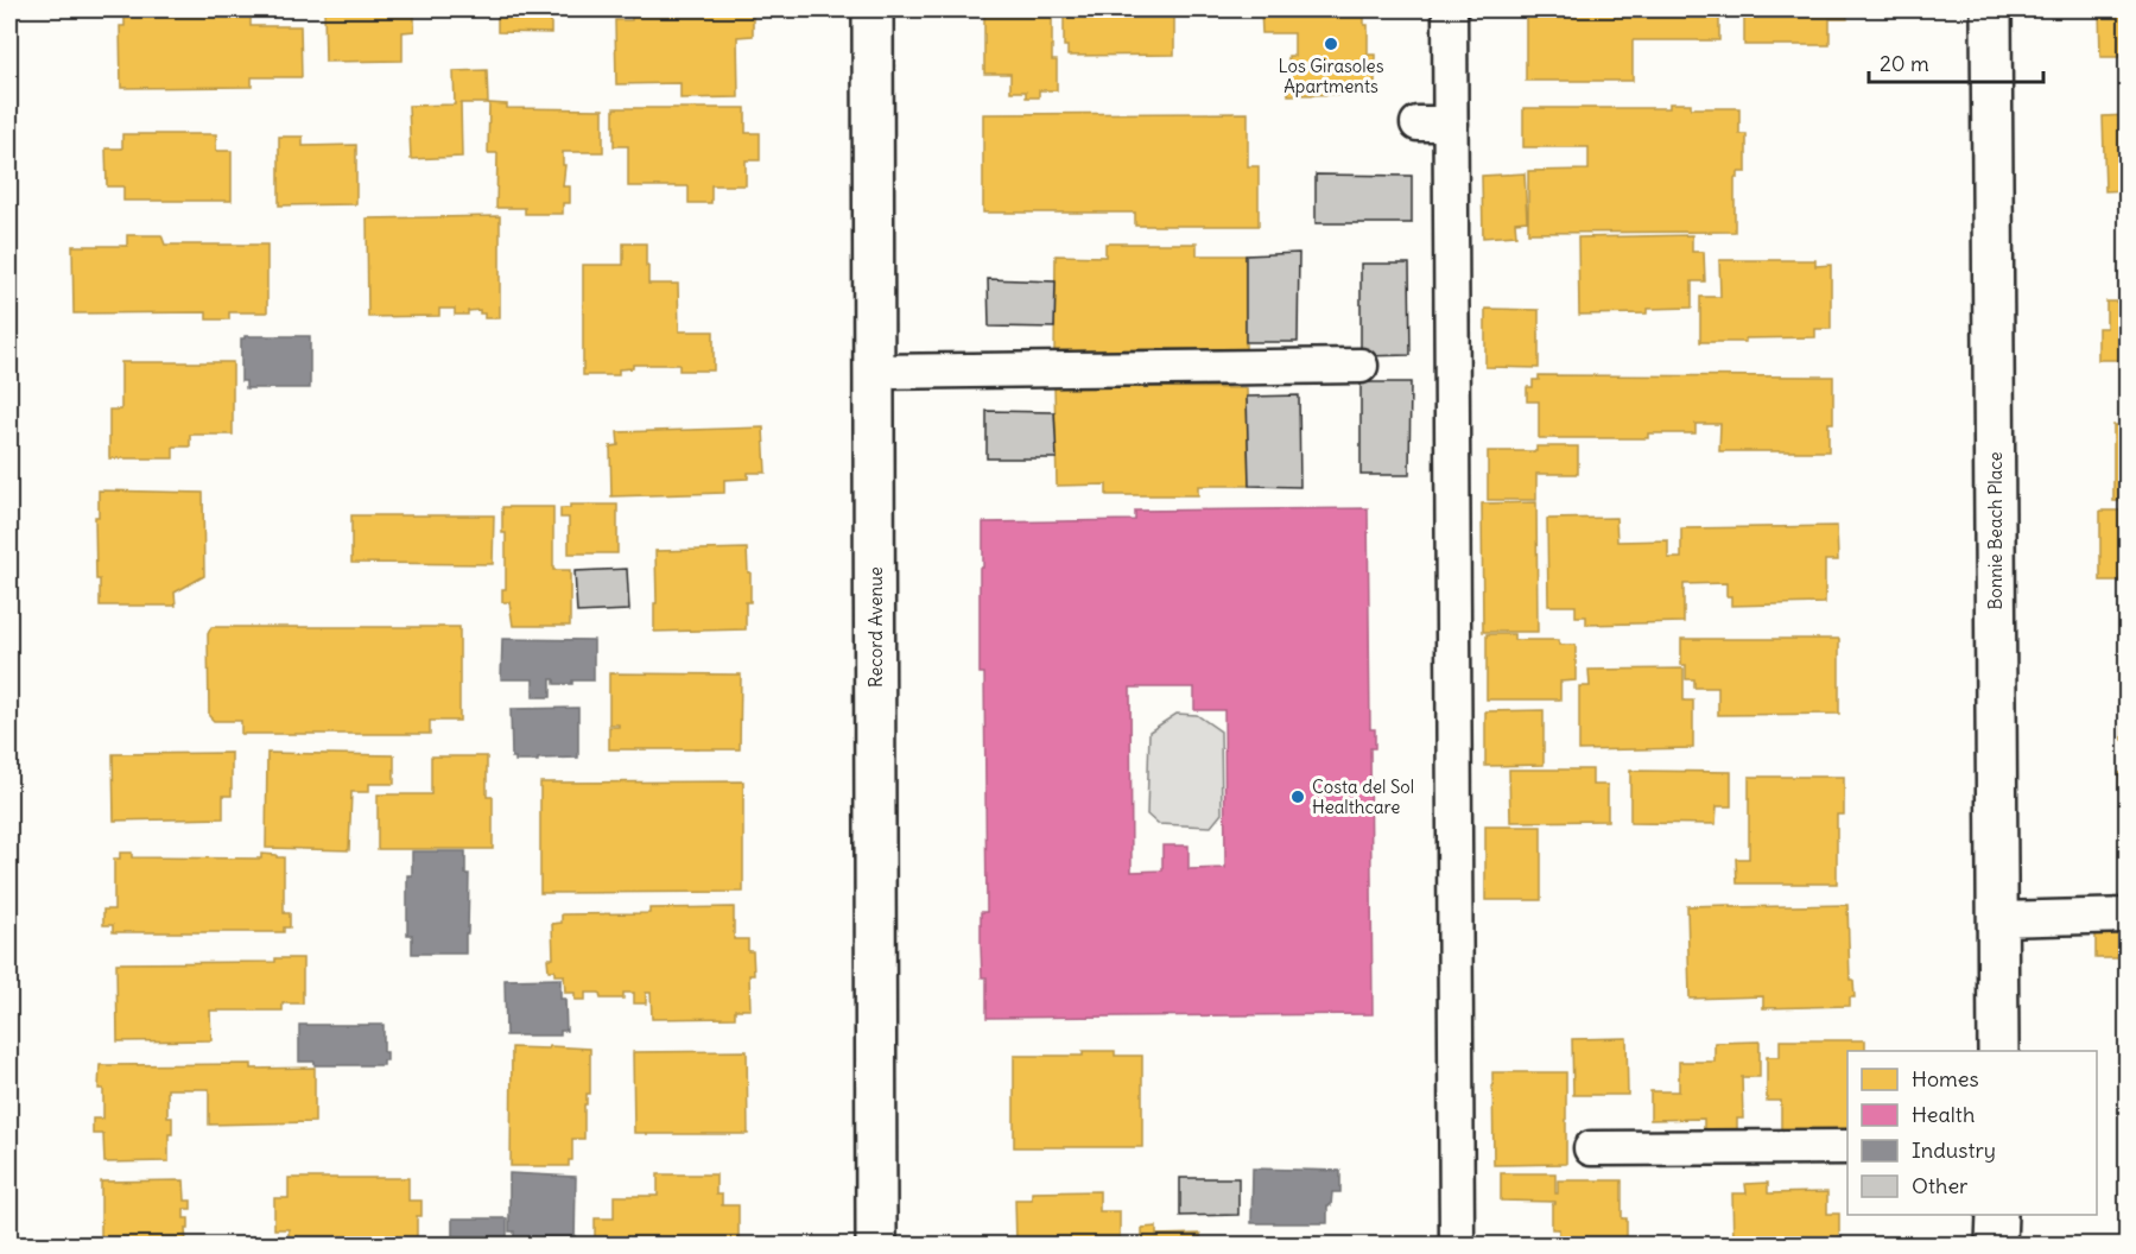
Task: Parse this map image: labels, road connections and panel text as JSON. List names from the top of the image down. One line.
{"streets":{"street":["Bonnie Beach Place","Record Avenue"]},"places":["Los Girasoles Apartments","Costa del Sol Healthcare"],"legend":["Homes","Health","Industry","Other"],"scale_bar":"20 m"}
